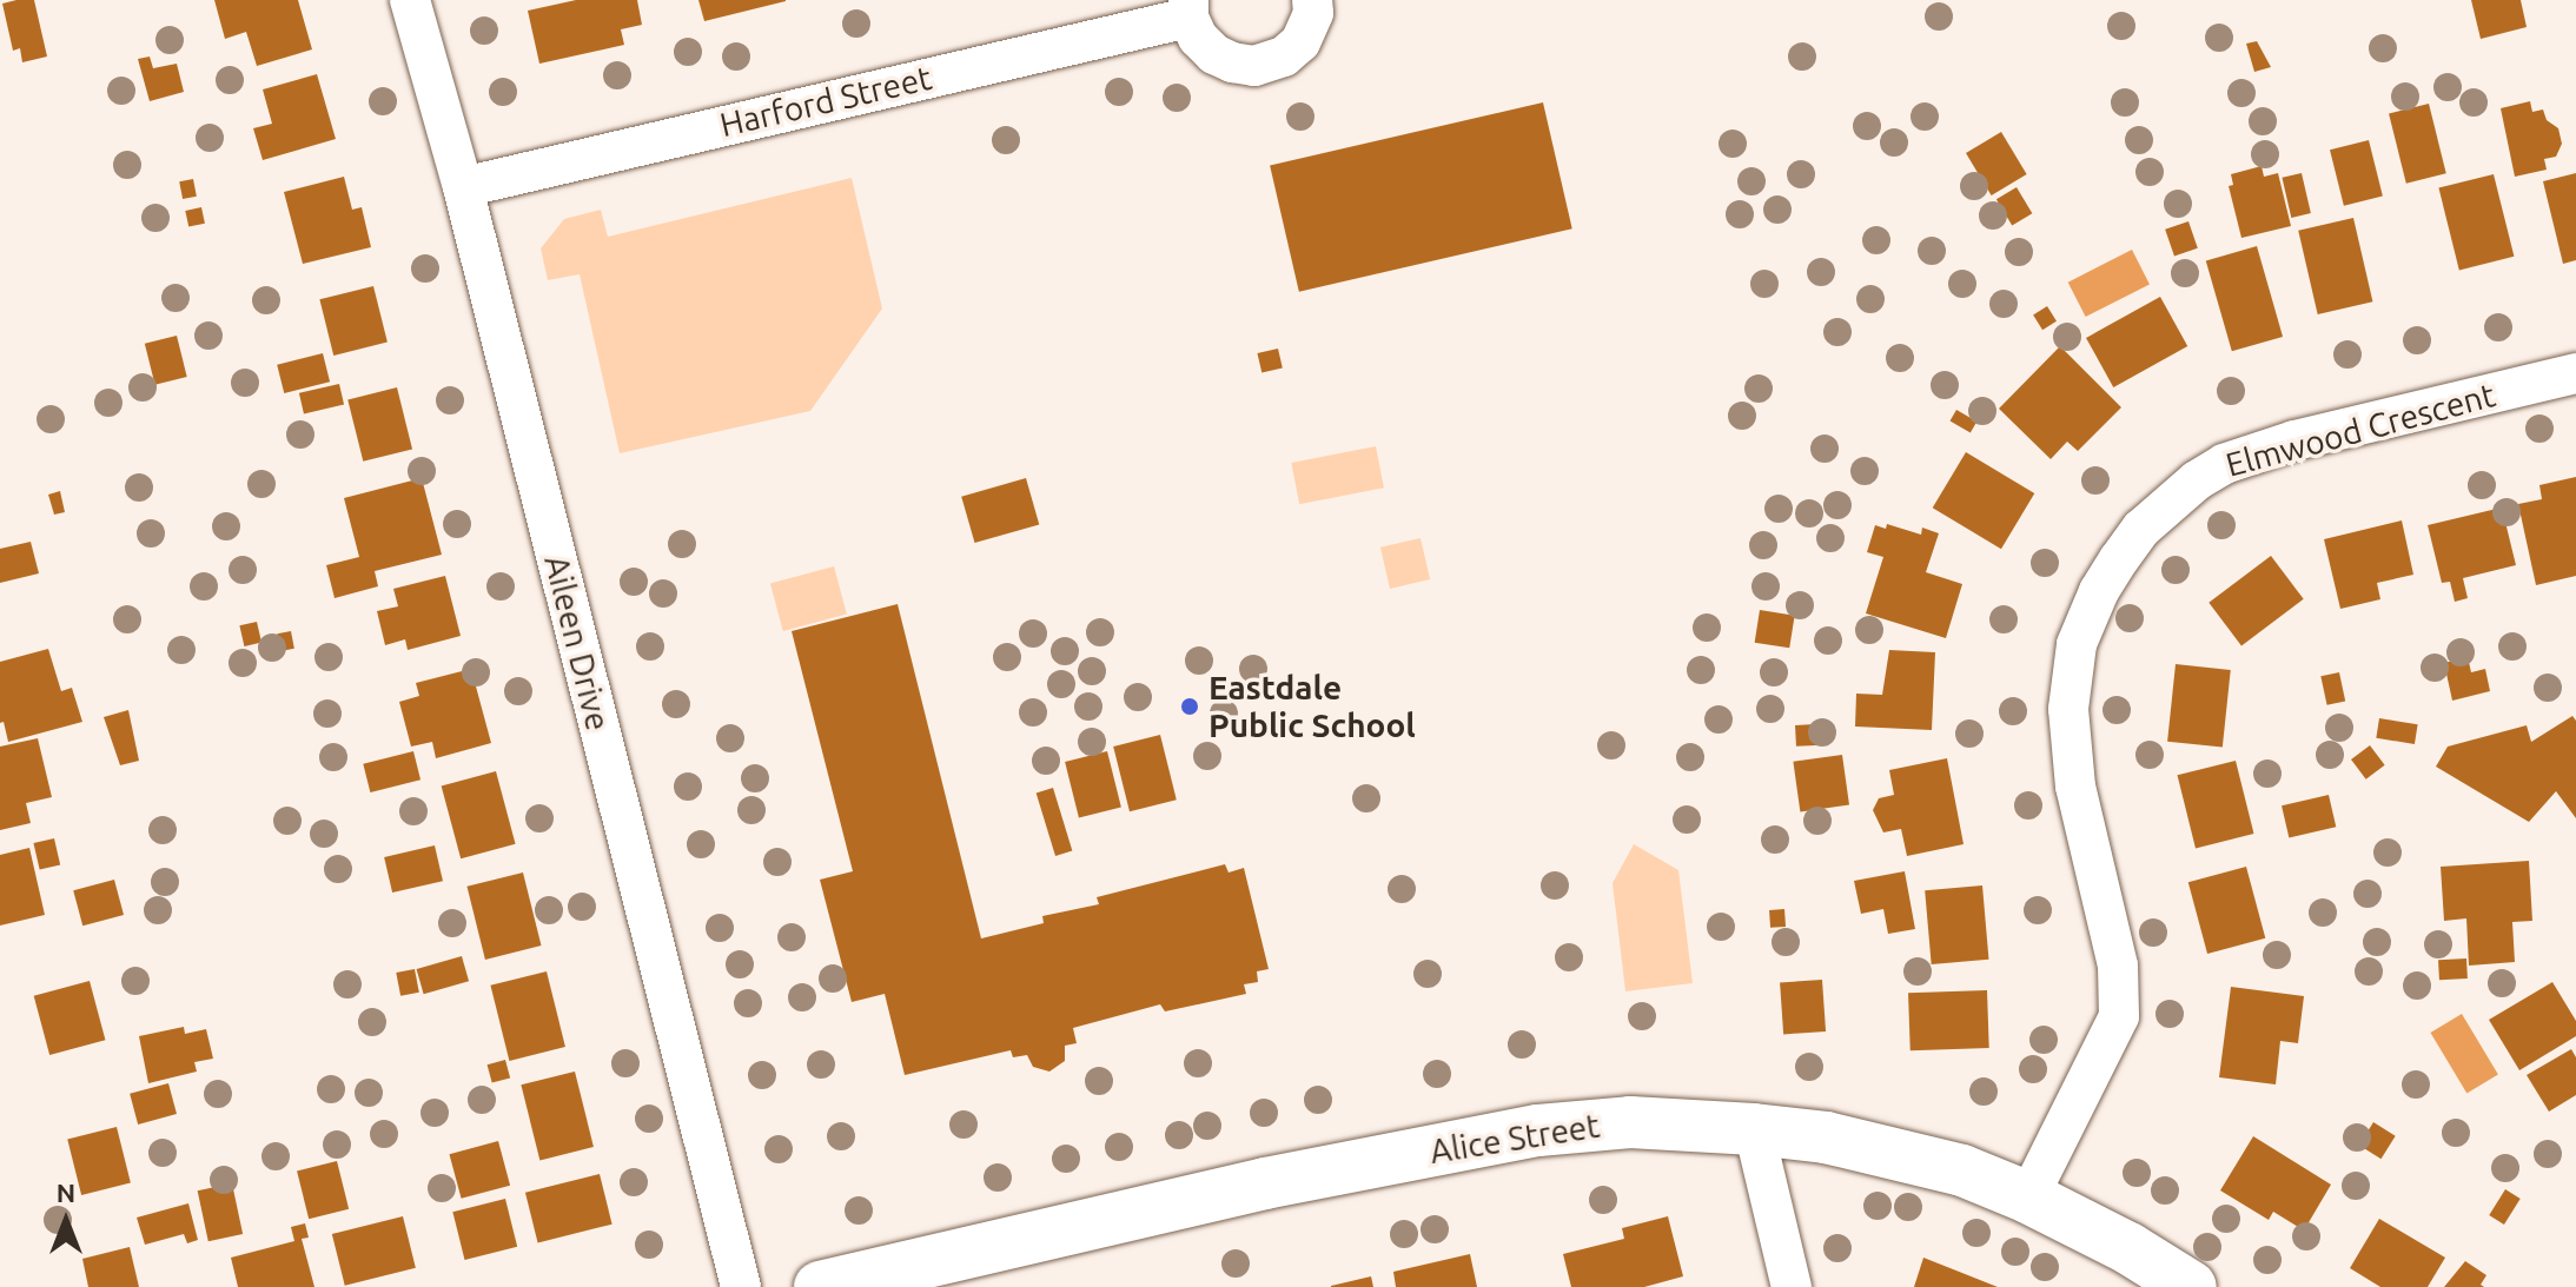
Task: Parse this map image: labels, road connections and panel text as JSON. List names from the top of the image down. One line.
{"streets":{"street":["Harford Street","Elmwood Crescent","Aileen Drive","Alice Street"]},"crossings":[["Harford Street","Aileen Drive"],["Elmwood Crescent","Alice Street"]],"places":["Eastdale Public School"],"north":"top"}
